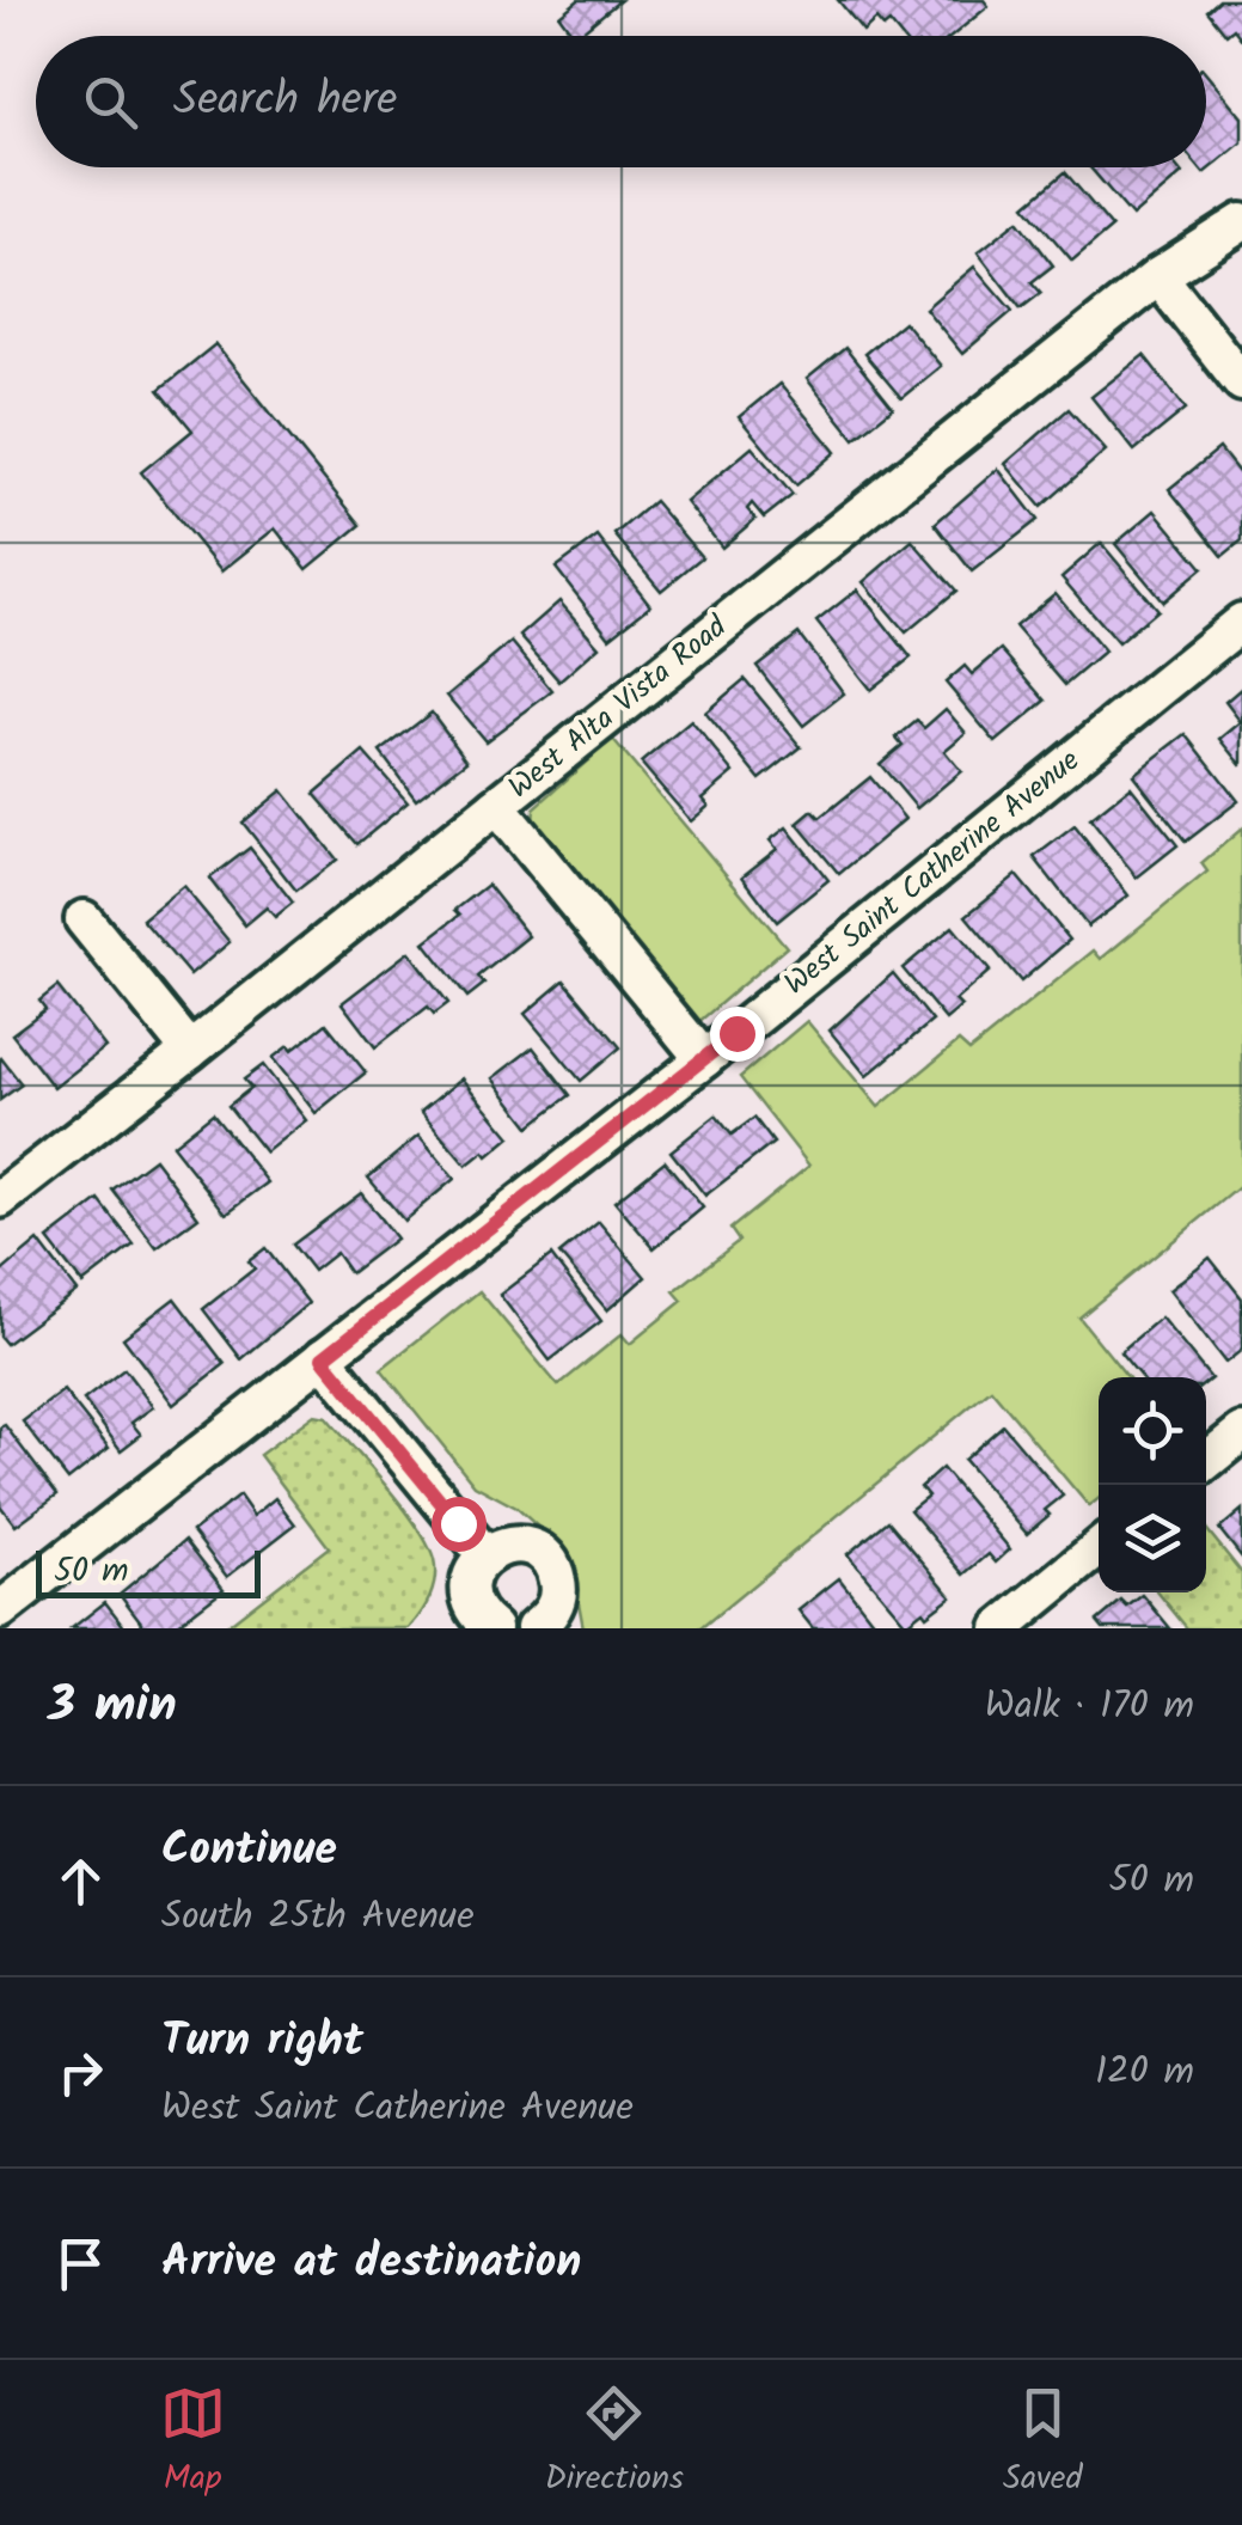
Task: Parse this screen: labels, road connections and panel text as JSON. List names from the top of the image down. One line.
{"streets":{"street":["West Alta Vista Road","West Saint Catherine Avenue"]},"scale_bar":"50 m","page":{"search":"Search here","scale":"50 m","heading":["3 min","Walk · 170 m"],"list":[["Continue","South 25th Avenue","50 m"],["Turn right","West Saint Catherine Avenue","120 m"],"Arrive at destination"],"nav":["Map","Directions","Saved"]}}
